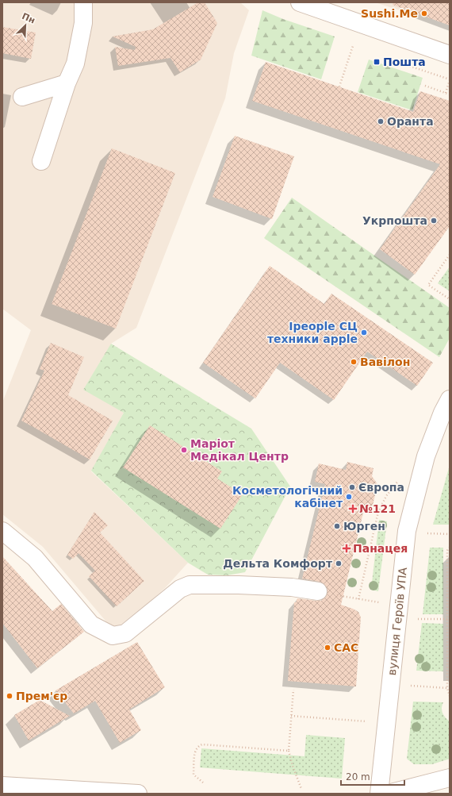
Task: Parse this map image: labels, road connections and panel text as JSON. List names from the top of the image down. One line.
{"streets":{"street":["вулиця Героїв УПА"]},"places":{"other":["Sushi.Me","Оранта","Укрпошта","Ipeople СЦ техники apple","Вавілон","Маріот Медікал Центр","Європа","Косметологічний кабінет","Юрген","Дельта Комфорт","САС","Прем'єр"],"transit":["Пошта"],"health":["№121","Панацея"]},"scale_bar":"20 m","north":"top right"}
